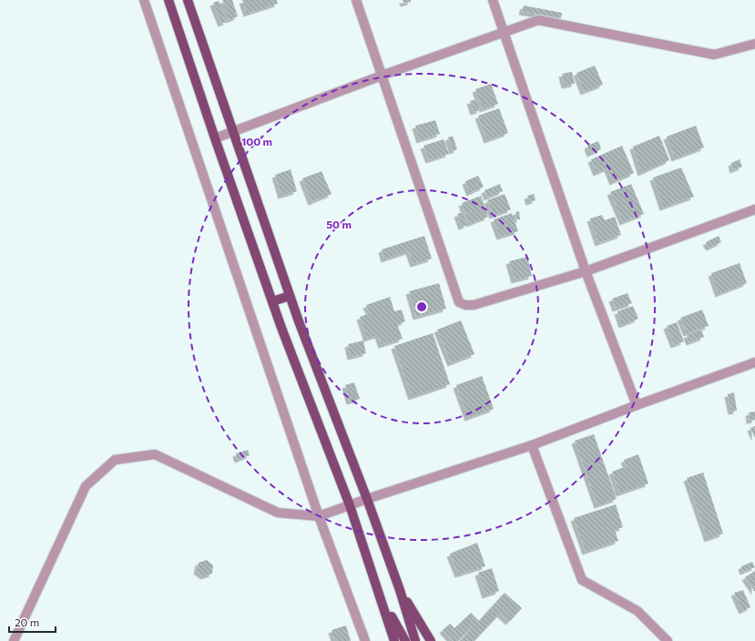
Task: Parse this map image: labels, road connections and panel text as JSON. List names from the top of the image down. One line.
{"scale_bar":"20 m","rings":["100 m","50 m"]}
